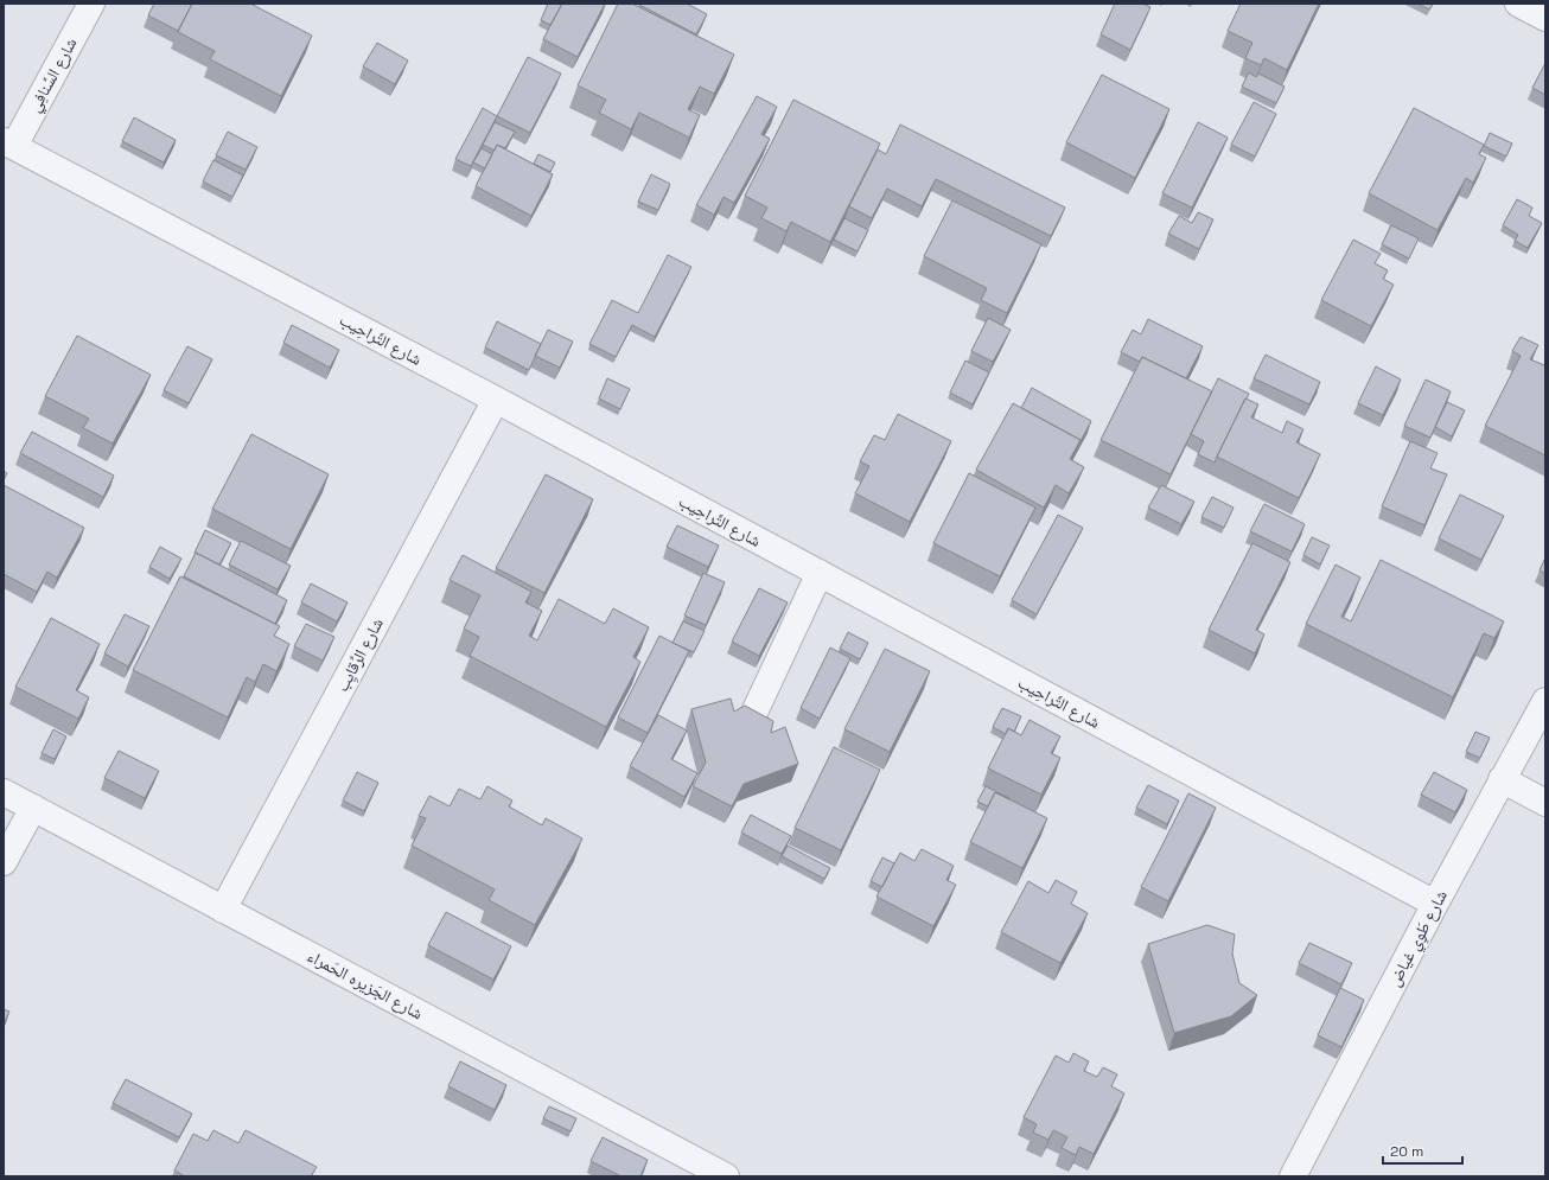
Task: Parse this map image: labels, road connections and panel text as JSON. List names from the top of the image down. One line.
{"streets":{"street":["شارع السِّنافِي","شارع التَّراحِيب","شارع الرِّقايِب","شارع طَوِي غياض","شارع الجَزيره الحَمراء"]},"crossings":[["شارع السِّنافِي","شارع التَّراحِيب"],["شارع التَّراحِيب","شارع الرِّقايِب"],["شارع التَّراحِيب","شارع طَوِي غياض"],["شارع الرِّقايِب","شارع الجَزيره الحَمراء"]],"scale_bar":"20 m"}
